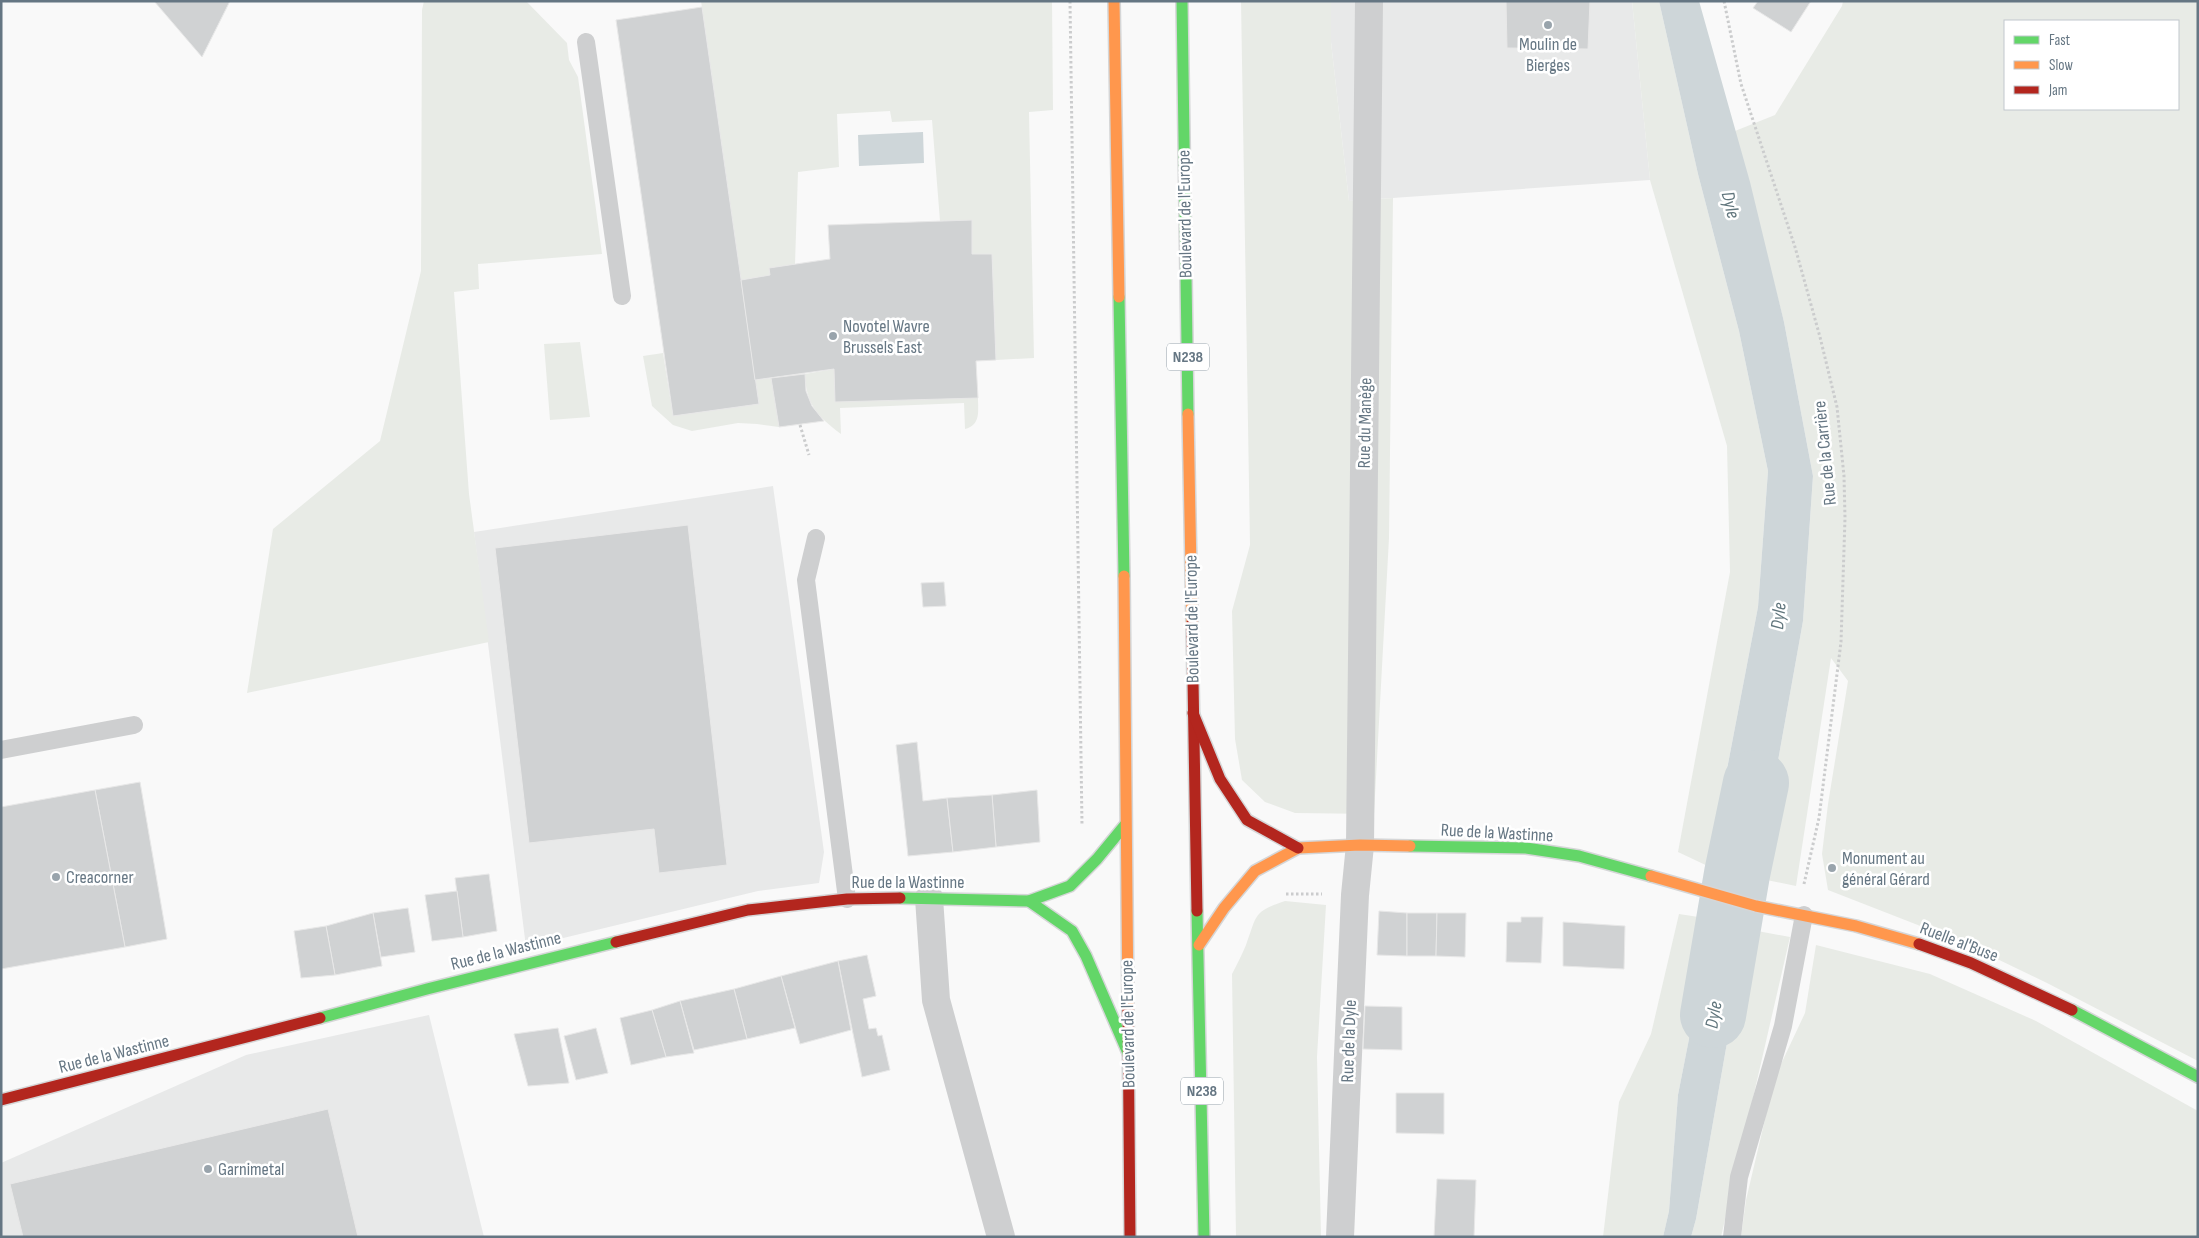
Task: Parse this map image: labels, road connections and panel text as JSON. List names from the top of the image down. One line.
{"streets":{"main road":["Boulevard de l'Europe","N238","Rue de la Wastinne","Ruelle al'Buse"],"street":["Rue du Manège","Rue de la Dyle"],"path":["Rue de la Carrière"]},"crossings":[["Boulevard de l'Europe","Rue de la Wastinne"],["Rue du Manège","Rue de la Wastinne"],["Rue du Manège","Rue de la Dyle"],["Rue de la Carrière","Ruelle al'Buse"],["Rue de la Wastinne","Ruelle al'Buse"],["Rue de la Wastinne","Rue de la Dyle"]],"water":["Dyle"],"places":["Moulin de Bierges","Novotel Wavre Brussels East","Monument au général Gérard","Creacorner","Garnimetal"],"legend":["Fast","Slow","Jam"]}
